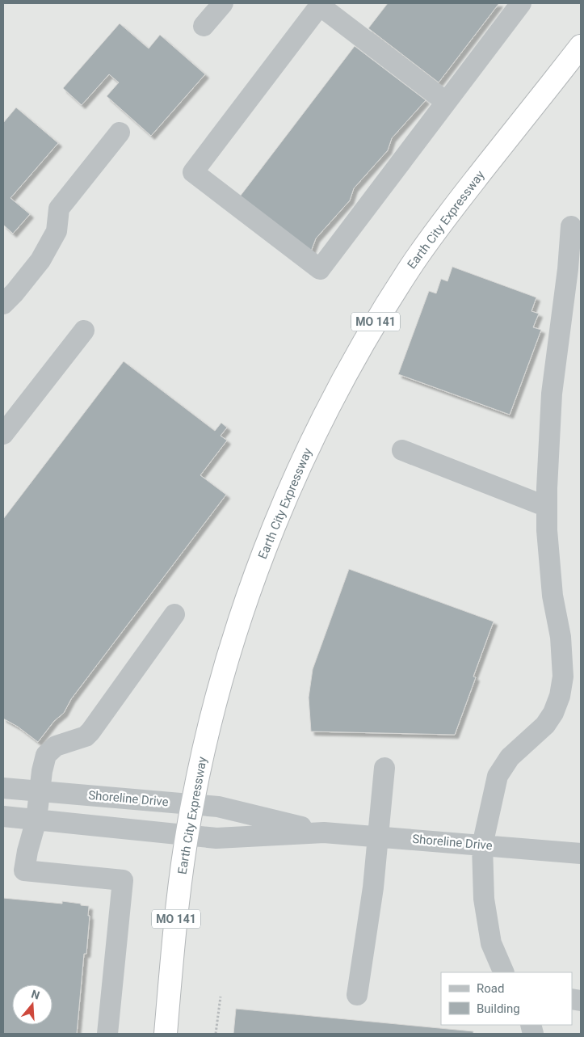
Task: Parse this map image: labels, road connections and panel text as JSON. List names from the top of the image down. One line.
{"streets":{"highway":["Earth City Expressway","MO 141"],"street":["Shoreline Drive"]},"crossings":[["Earth City Expressway","Shoreline Drive"]],"legend":["Road","Building"],"north":"top"}
